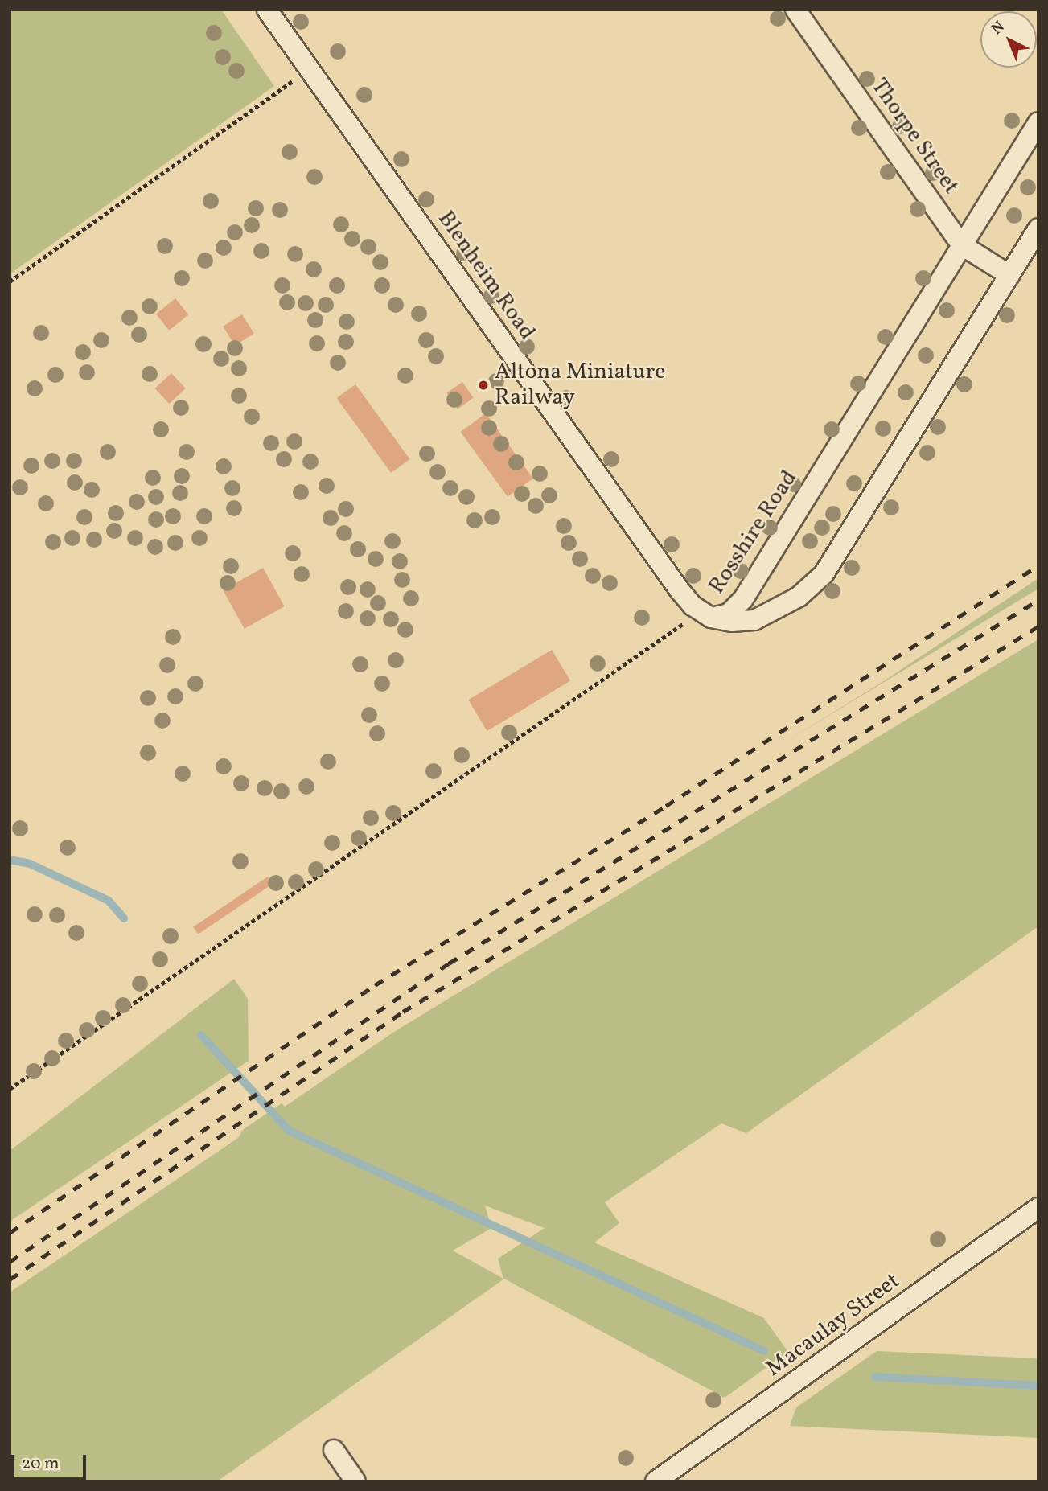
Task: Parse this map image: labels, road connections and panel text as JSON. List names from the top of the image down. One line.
{"streets":{"street":["Thorpe Street","Blenheim Road","Rosshire Road","Macaulay Street"]},"crossings":[["Thorpe Street","Rosshire Road"],["Blenheim Road","Rosshire Road"]],"places":["Altona Miniature Railway"],"scale_bar":"20 m","north":"top left"}
